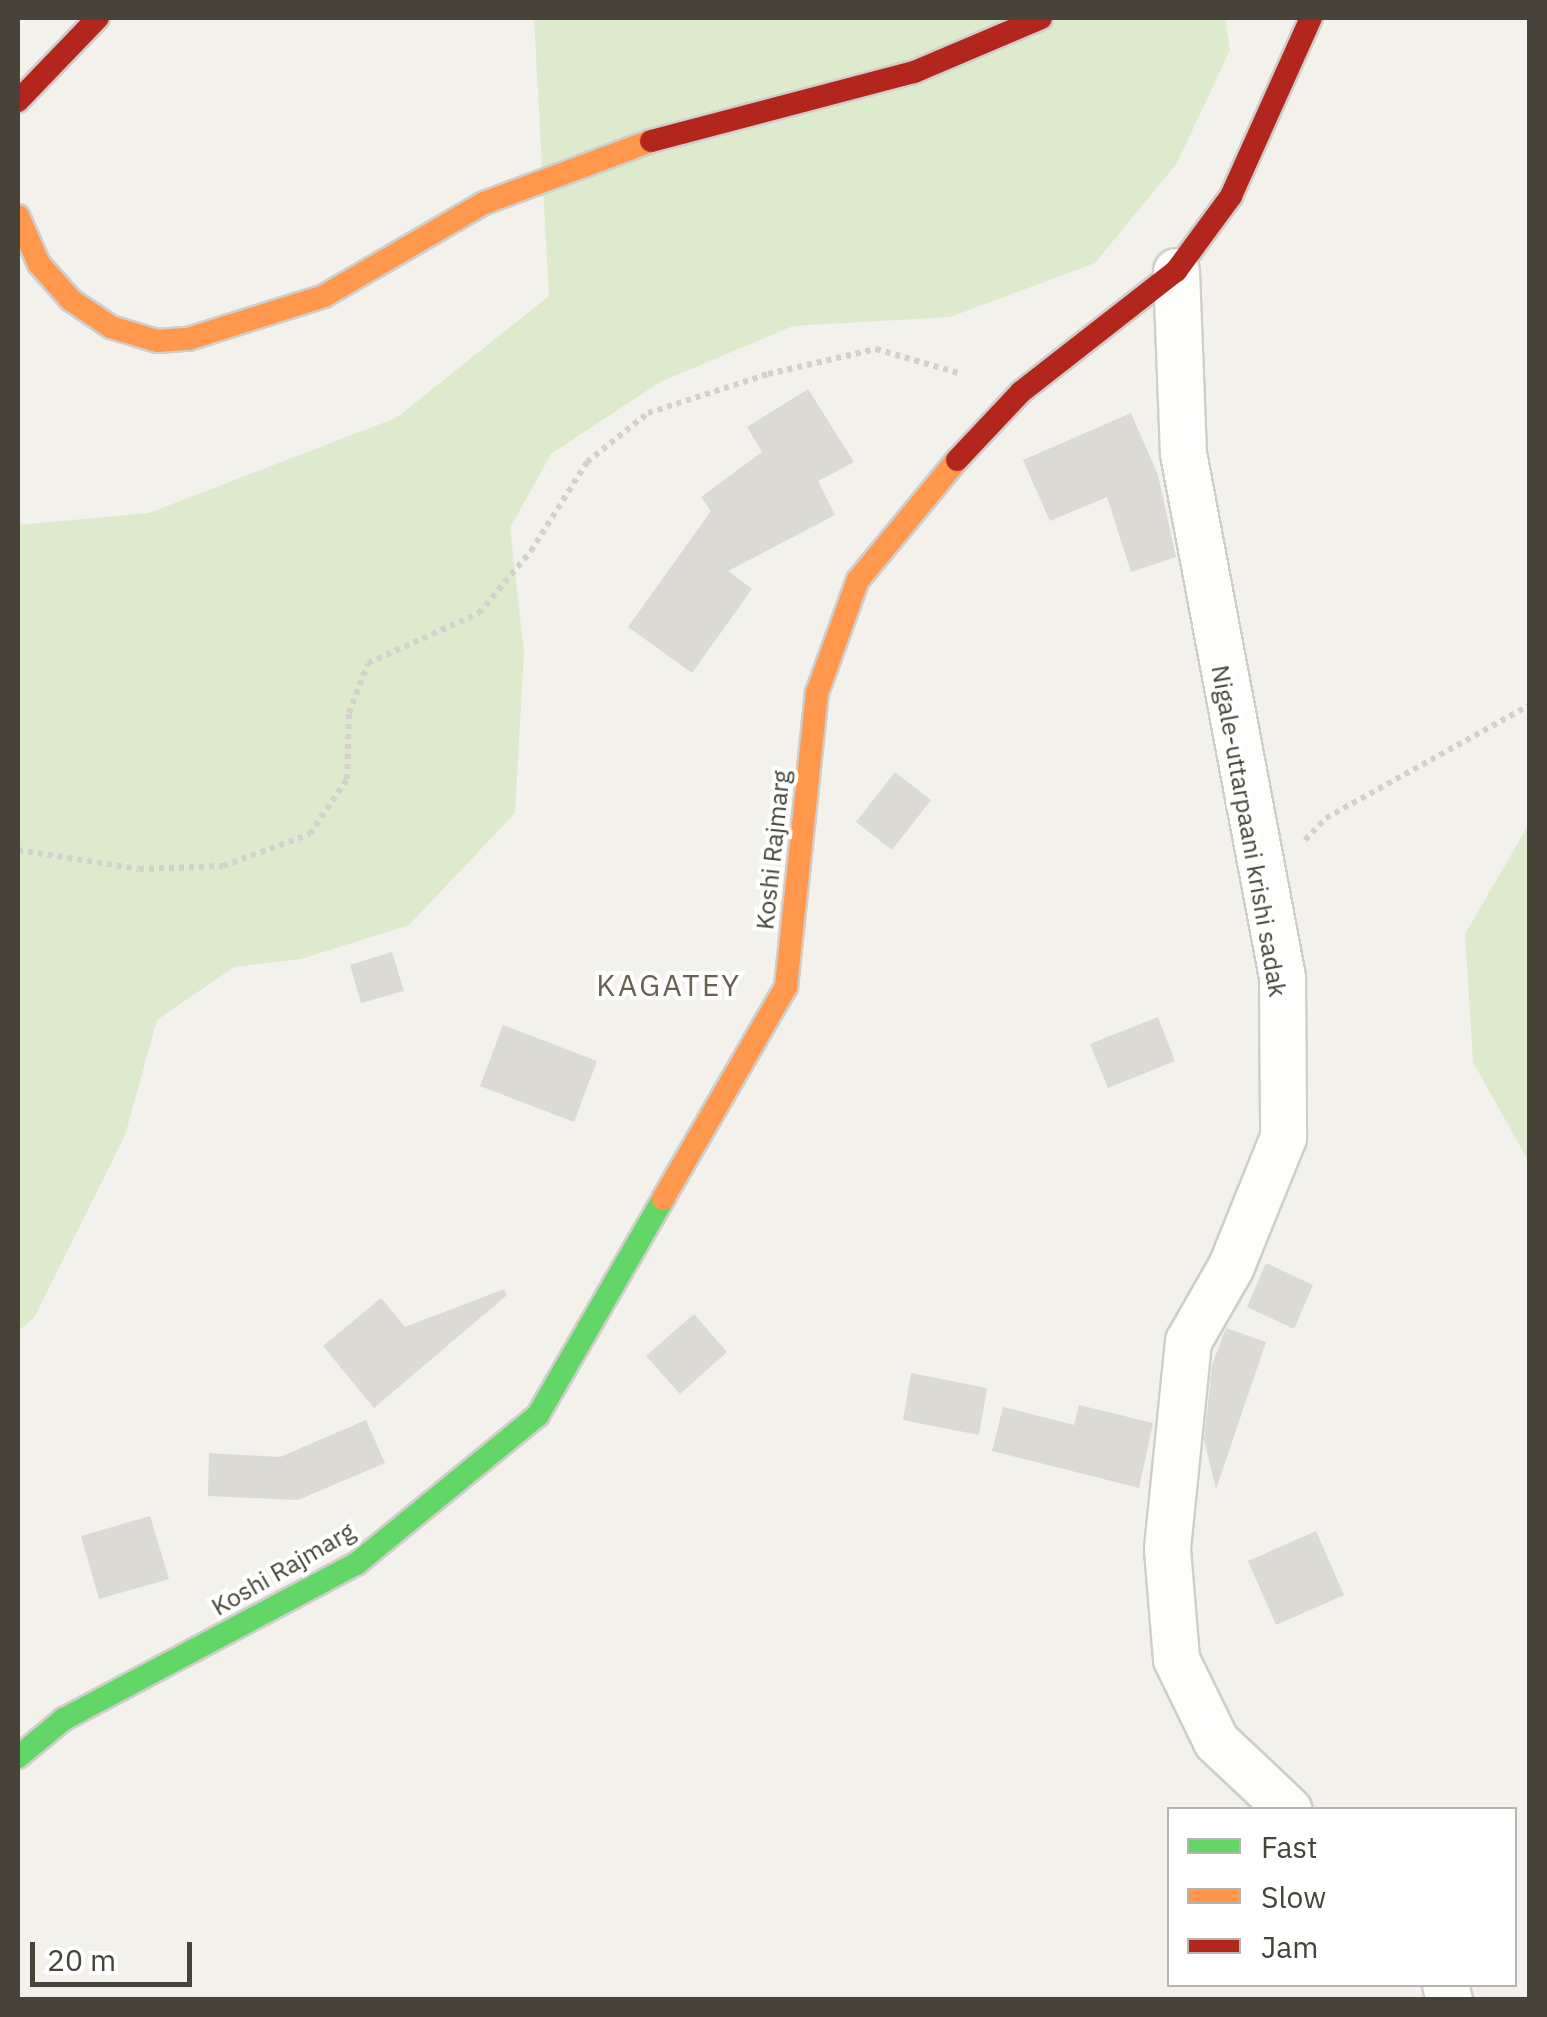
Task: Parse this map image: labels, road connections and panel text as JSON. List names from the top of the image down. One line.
{"streets":{"main road":["Koshi Rajmarg"],"street":["Nigale-uttarpaani krishi sadak"]},"crossings":[["Nigale-uttarpaani krishi sadak","Koshi Rajmarg"]],"districts":["KAGATEY"],"legend":["Fast","Slow","Jam"],"scale_bar":"20 m"}
